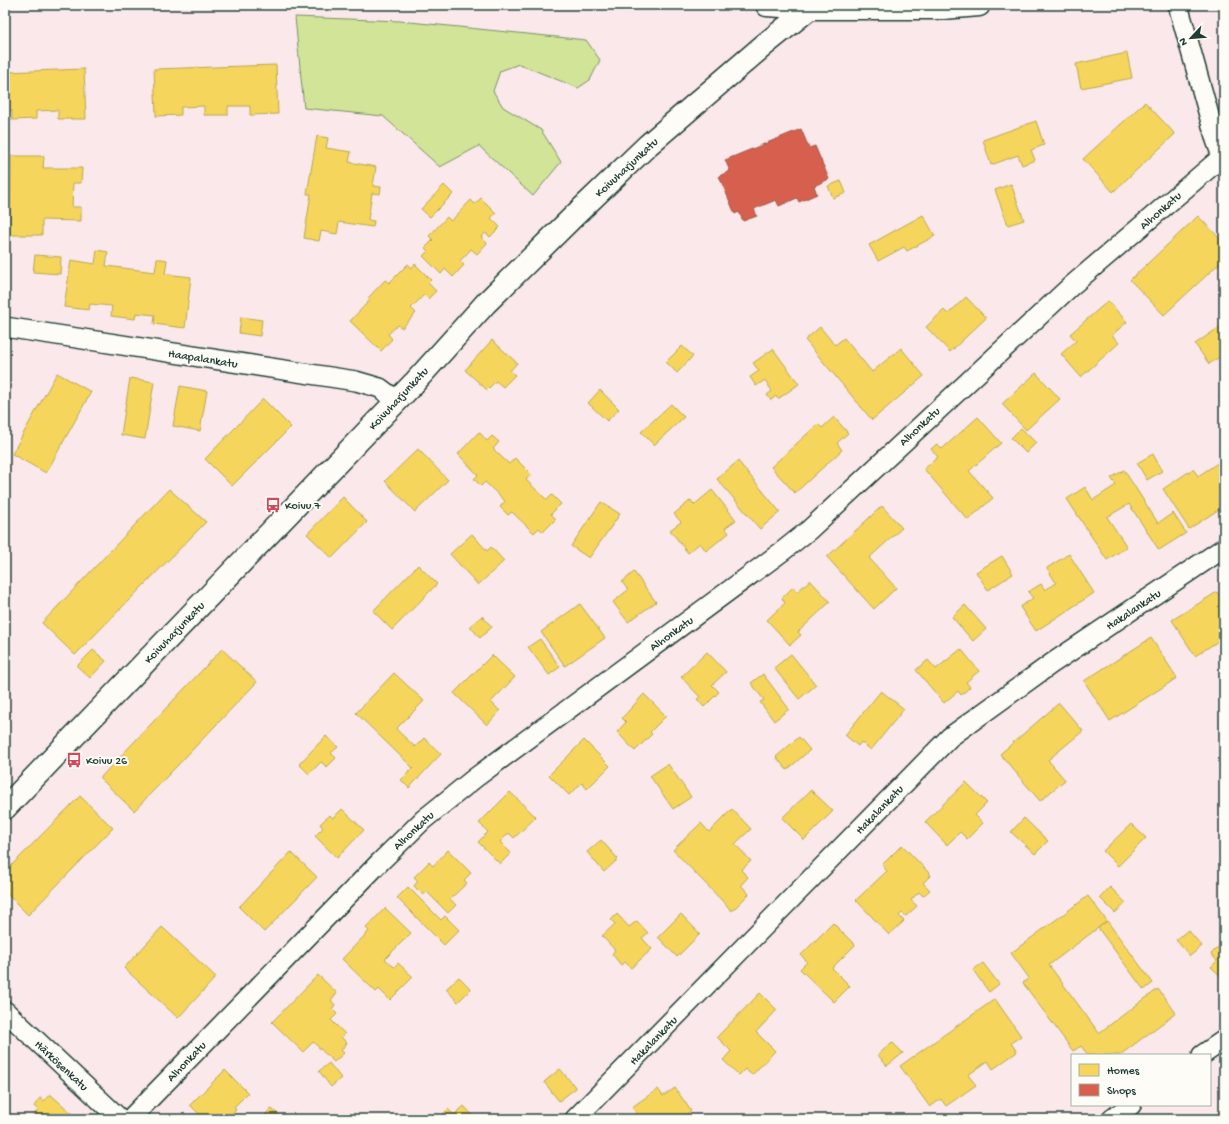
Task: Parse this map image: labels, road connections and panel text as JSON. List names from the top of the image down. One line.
{"streets":{"street":["Koivuharjunkatu","Alhonkatu","Haapalankatu","Hakalankatu","Härkösenkatu"]},"crossings":[["Koivuharjunkatu","Haapalankatu"]],"places":{"bus stop":["Koivu 7","Koivu 26"]},"legend":["Homes","Shops"],"north":"bottom left"}
